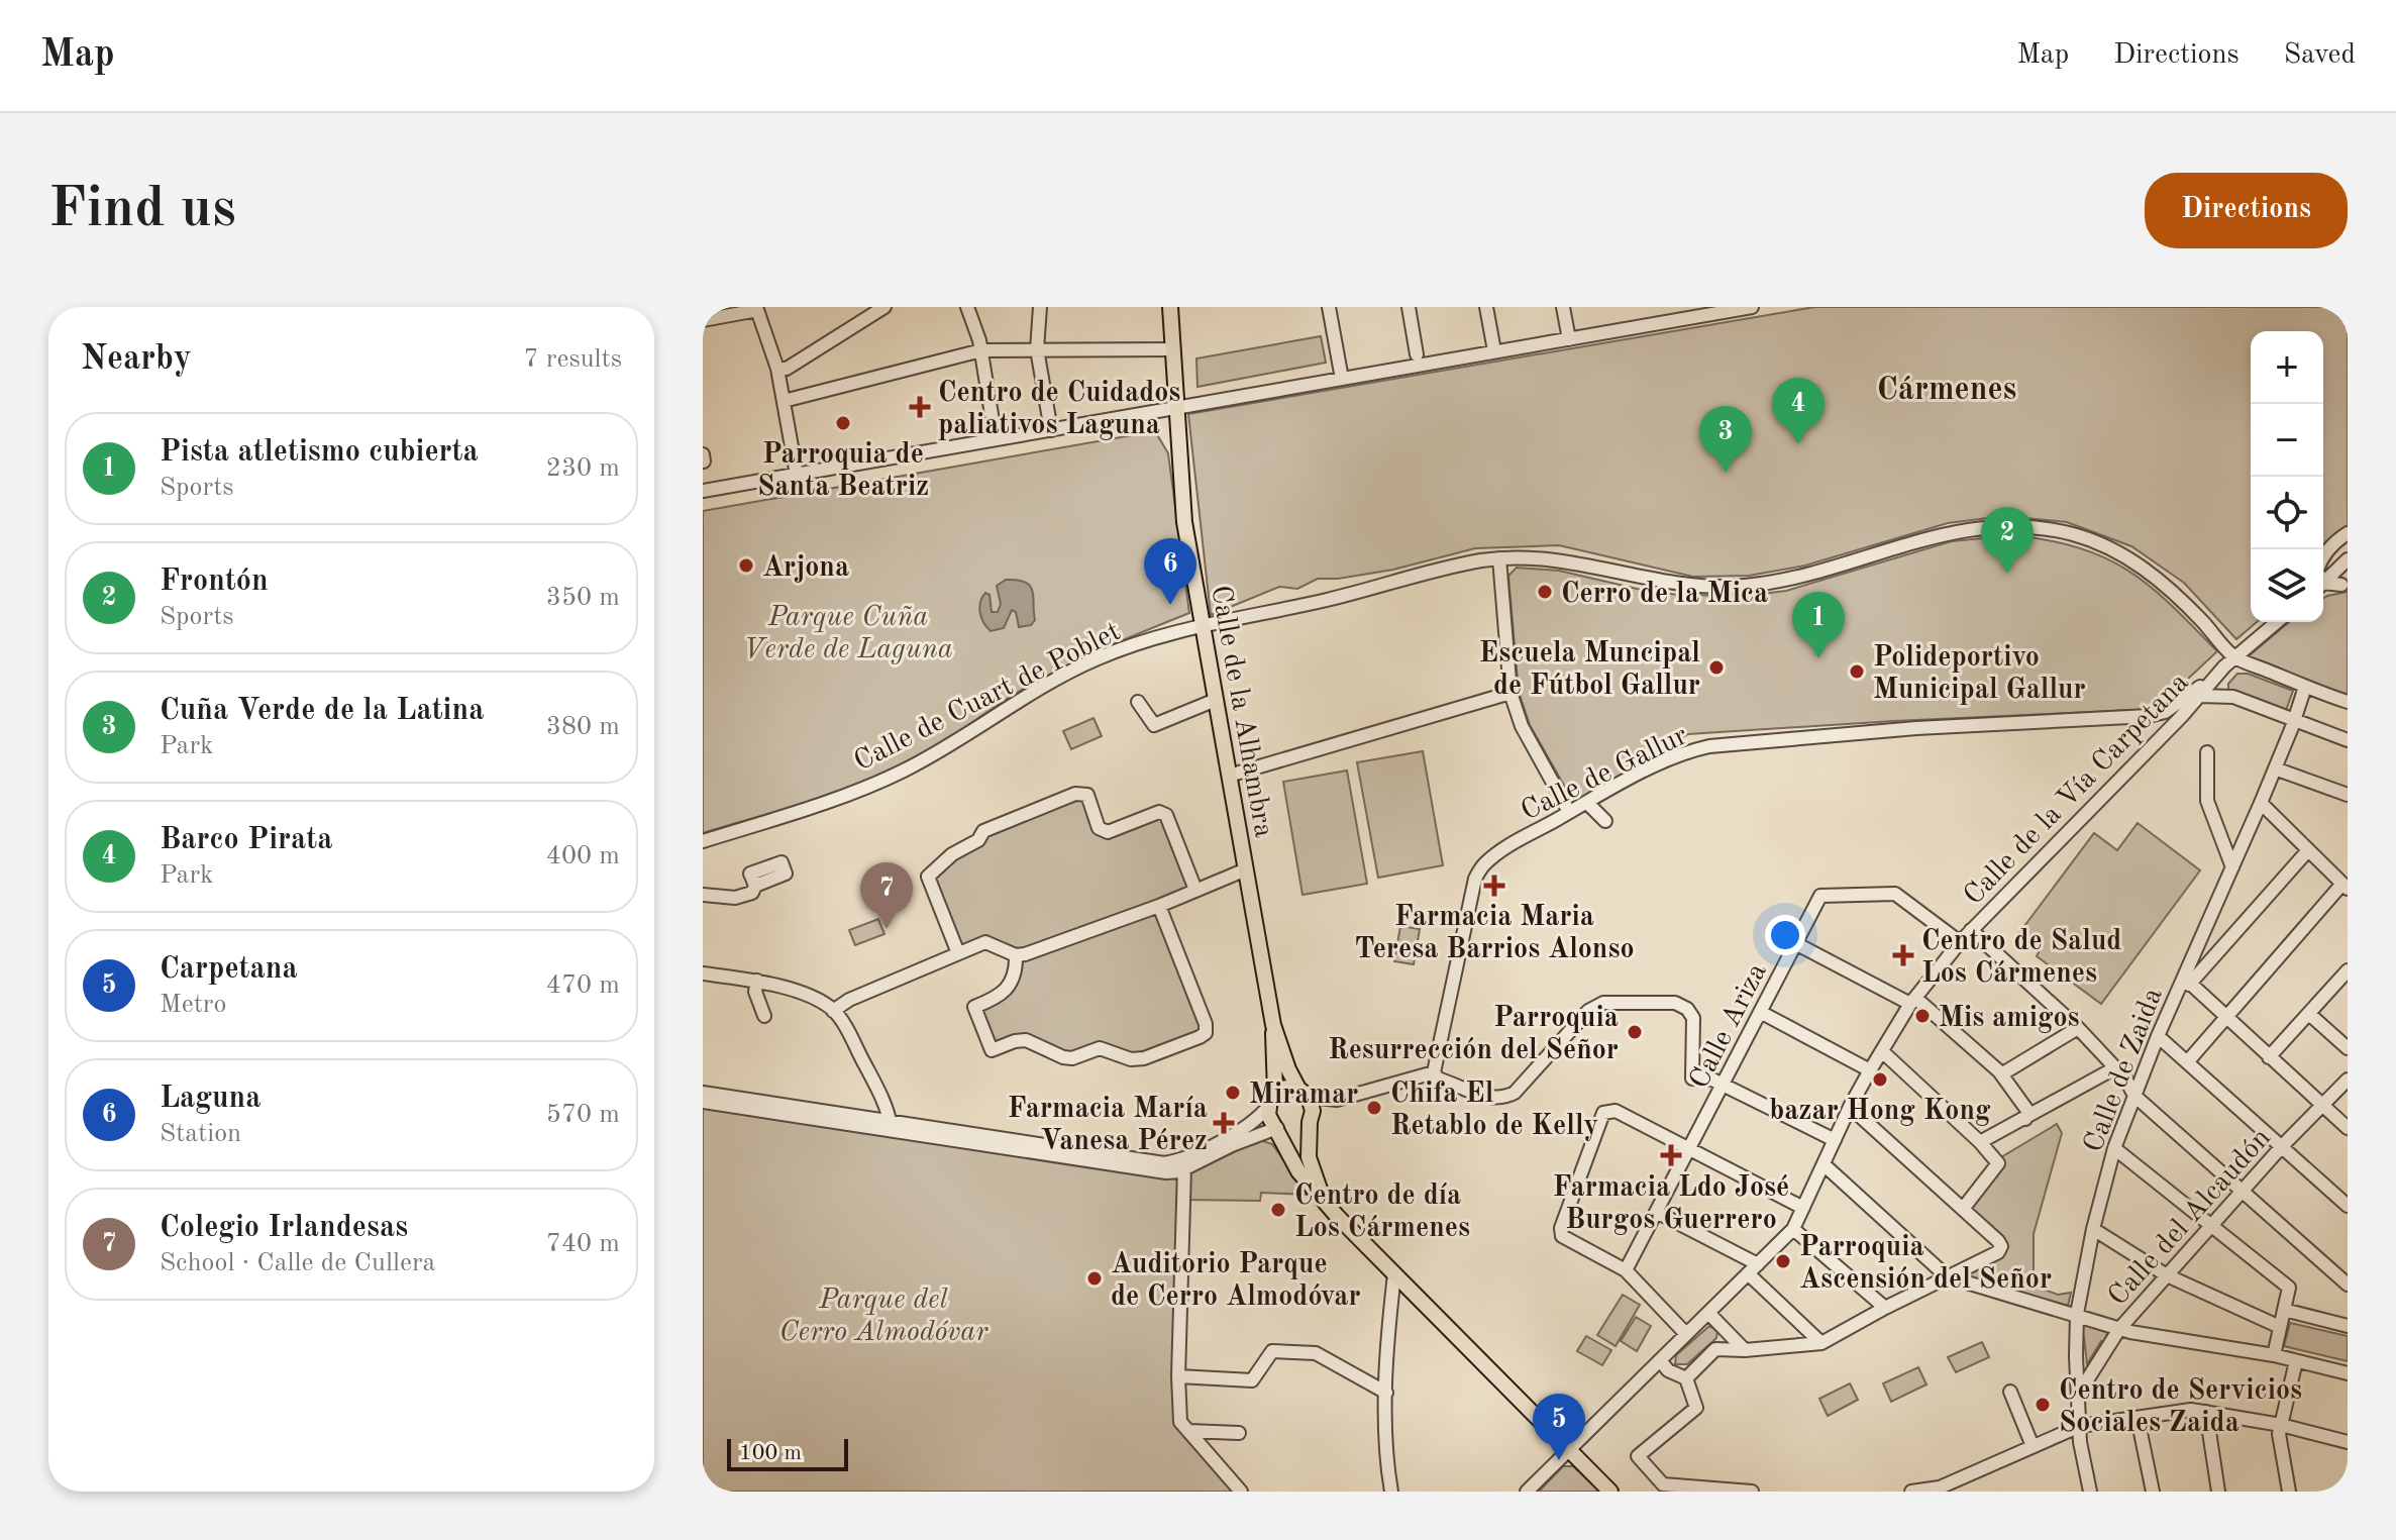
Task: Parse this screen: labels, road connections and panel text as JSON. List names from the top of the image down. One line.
{"streets":{"main road":["Calle de la Alhambra"],"street":["Calle de Cuart de Poblet","Calle de Gallur","Calle de la Vía Carpetana","Calle Ariza","Calle de Zaida","Calle del Alcaudón"]},"crossings":[["Calle de Cuart de Poblet","Calle de la Alhambra"],["Calle de Cuart de Poblet","Calle de Gallur"],["Calle de Cuart de Poblet","Calle de la Vía Carpetana"],["Calle de Gallur","Calle de la Vía Carpetana"],["Calle de la Vía Carpetana","Calle Ariza"],["Calle de Zaida","Calle del Alcaudón"]],"districts":["Cármenes"],"parks":["Parque Cuña Verde de Laguna","Parque del Cerro Almodóvar"],"places":{"health":["Centro de Cuidados paliativos Laguna","Farmacia Maria Teresa Barrios Alonso","Centro de Salud Los Cármenes","Farmacia María Vanesa Pérez","Farmacia Ldo José Burgos Guerrero"],"other":["Parroquia de Santa Beatriz","Arjona","Cerro de la Mica","Escuela Muncipal de Fútbol Gallur","Polideportivo Municipal Gallur","Mis amigos","Parroquia Resurrección del Señor","bazar Hong Kong","Miramar","Chifa El Retablo de Kelly","Centro de día Los Cármenes","Parroquia Ascensión del Señor","Auditorio Parque de Cerro Almodóvar","Centro de Servicios Sociales Zaida"]},"scale_bar":"100 m","page":{"header":"Map","nav":["Map","Directions","Saved"],"buttons":"Directions","title":"Find us","heading":["Nearby","7 results"],"map_buttons":["+","−"],"pins":["4","3","2","6","1","7","5"],"list":[{"mark":"1","name":"Pista atletismo cubierta","note":"Sports","value":"230 m"},{"mark":"2","name":"Frontón","note":"Sports","value":"350 m"},{"mark":"3","name":"Cuña Verde de la Latina","note":"Park","value":"380 m"},{"mark":"4","name":"Barco Pirata","note":"Park","value":"400 m"},{"mark":"5","name":"Carpetana","note":"Metro","value":"470 m"},{"mark":"6","name":"Laguna","note":"Station","value":"570 m"},{"mark":"7","name":"Colegio Irlandesas","note":"School · Calle de Cullera","value":"740 m"}],"scale":"100 m"}}
